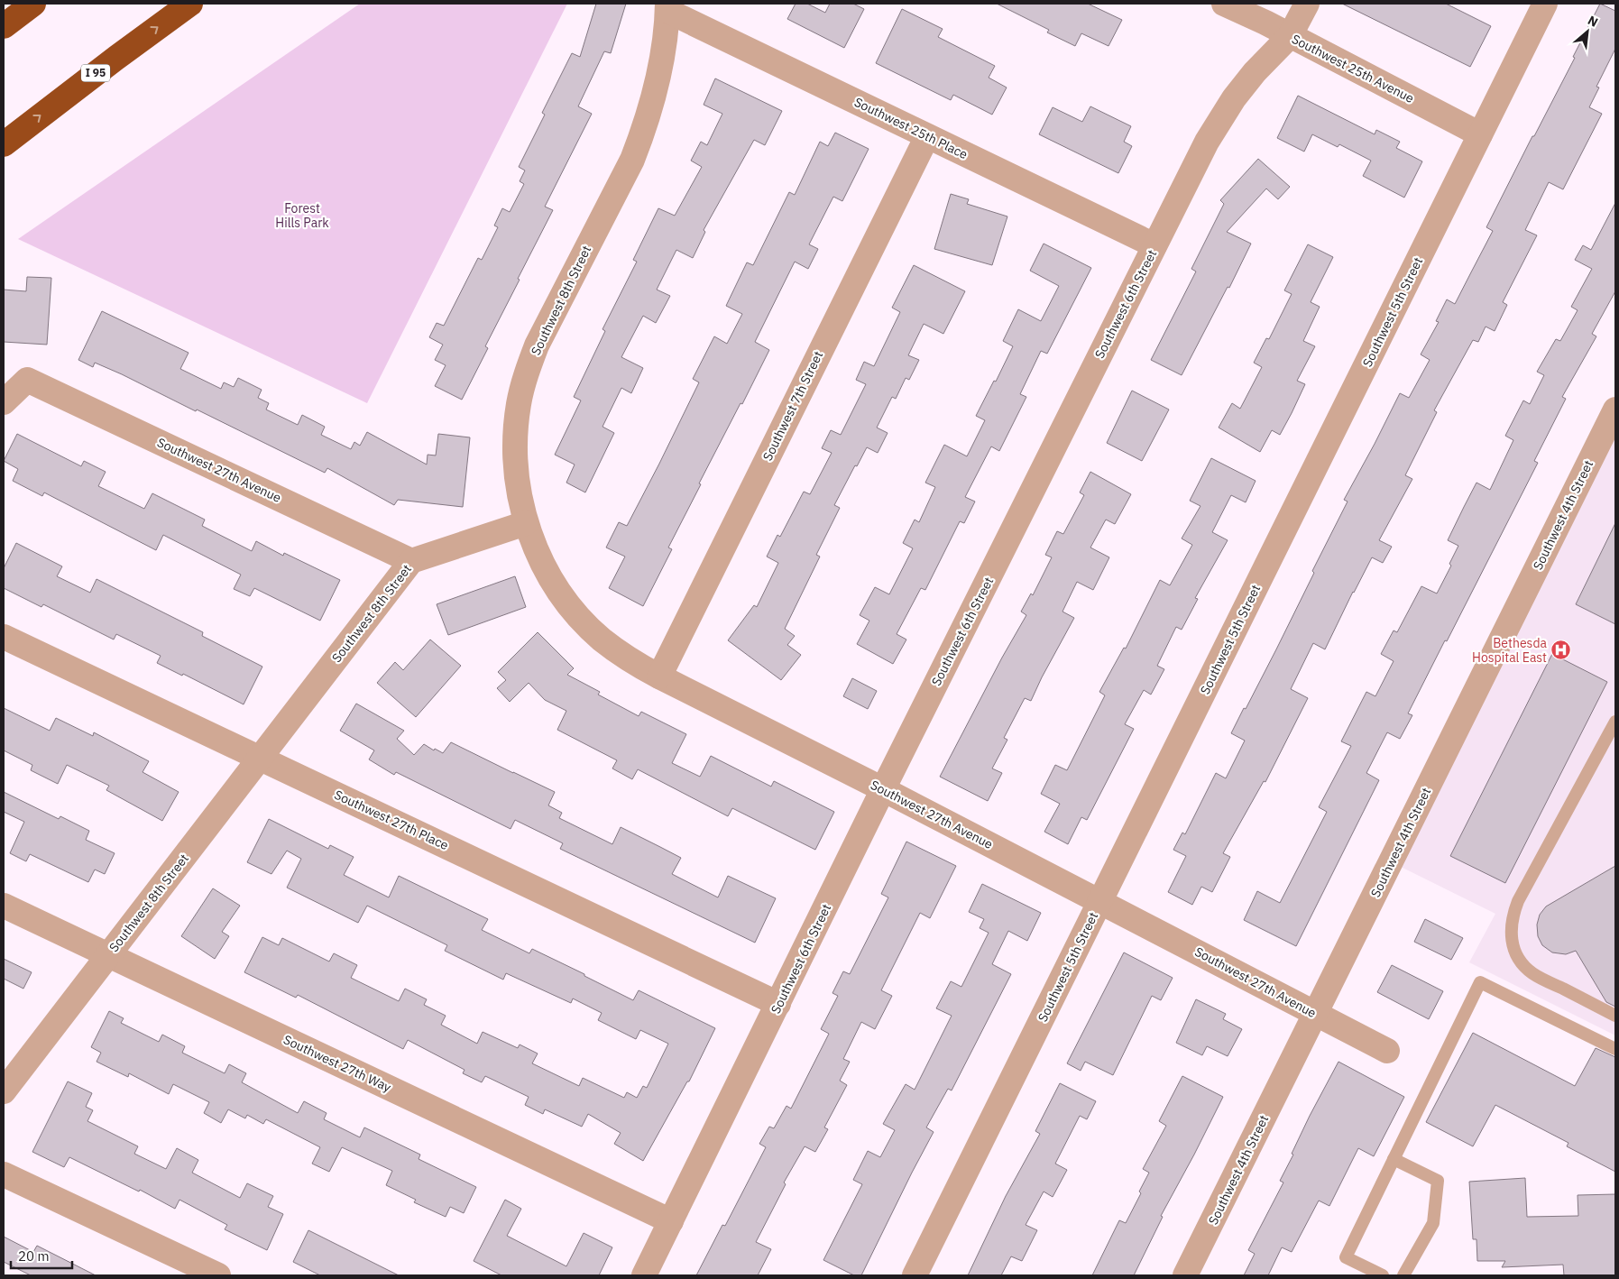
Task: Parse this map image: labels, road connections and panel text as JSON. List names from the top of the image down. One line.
{"streets":{"highway":["I 95"],"street":["Southwest 25th Avenue","Southwest 25th Place","Southwest 8th Street","Southwest 6th Street","Southwest 5th Street","Southwest 7th Street","Southwest 27th Avenue","Southwest 4th Street","Southwest 27th Place","Southwest 27th Way"]},"crossings":[["Southwest 25th Avenue","Southwest 6th Street"],["Southwest 25th Avenue","Southwest 5th Street"],["Southwest 25th Place","Southwest 8th Street"],["Southwest 25th Place","Southwest 6th Street"],["Southwest 25th Place","Southwest 7th Street"],["Southwest 8th Street","Southwest 27th Avenue"],["Southwest 8th Street","Southwest 27th Place"],["Southwest 8th Street","Southwest 27th Way"],["Southwest 6th Street","Southwest 27th Avenue"],["Southwest 6th Street","Southwest 27th Place"],["Southwest 6th Street","Southwest 27th Way"],["Southwest 5th Street","Southwest 27th Avenue"],["Southwest 7th Street","Southwest 27th Avenue"],["Southwest 27th Avenue","Southwest 4th Street"]],"parks":["Forest Hills Park"],"places":{"hospital":["Bethesda Hospital East"]},"scale_bar":"20 m","north":"top right"}
